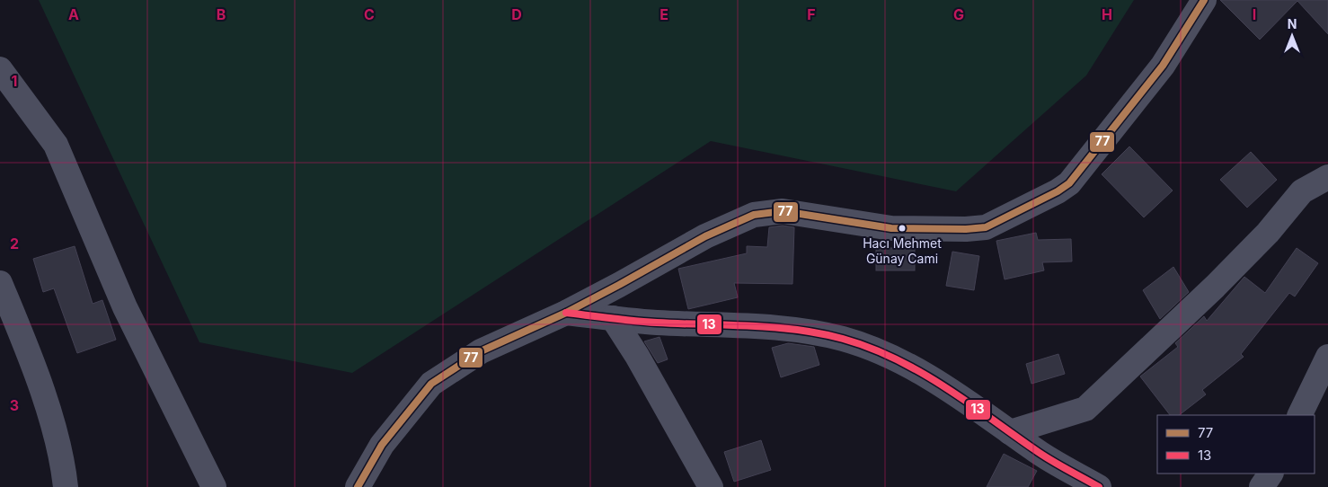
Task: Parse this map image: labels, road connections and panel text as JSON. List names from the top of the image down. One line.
{"places":["Hacı Mehmet Günay Cami"],"lines":["transit line 77","transit line 13"],"legend":["77","13"],"north":"top","grid":{"columns":["A","B","C","D","E","F","G","H","I"],"rows":["1","2","3"]}}
